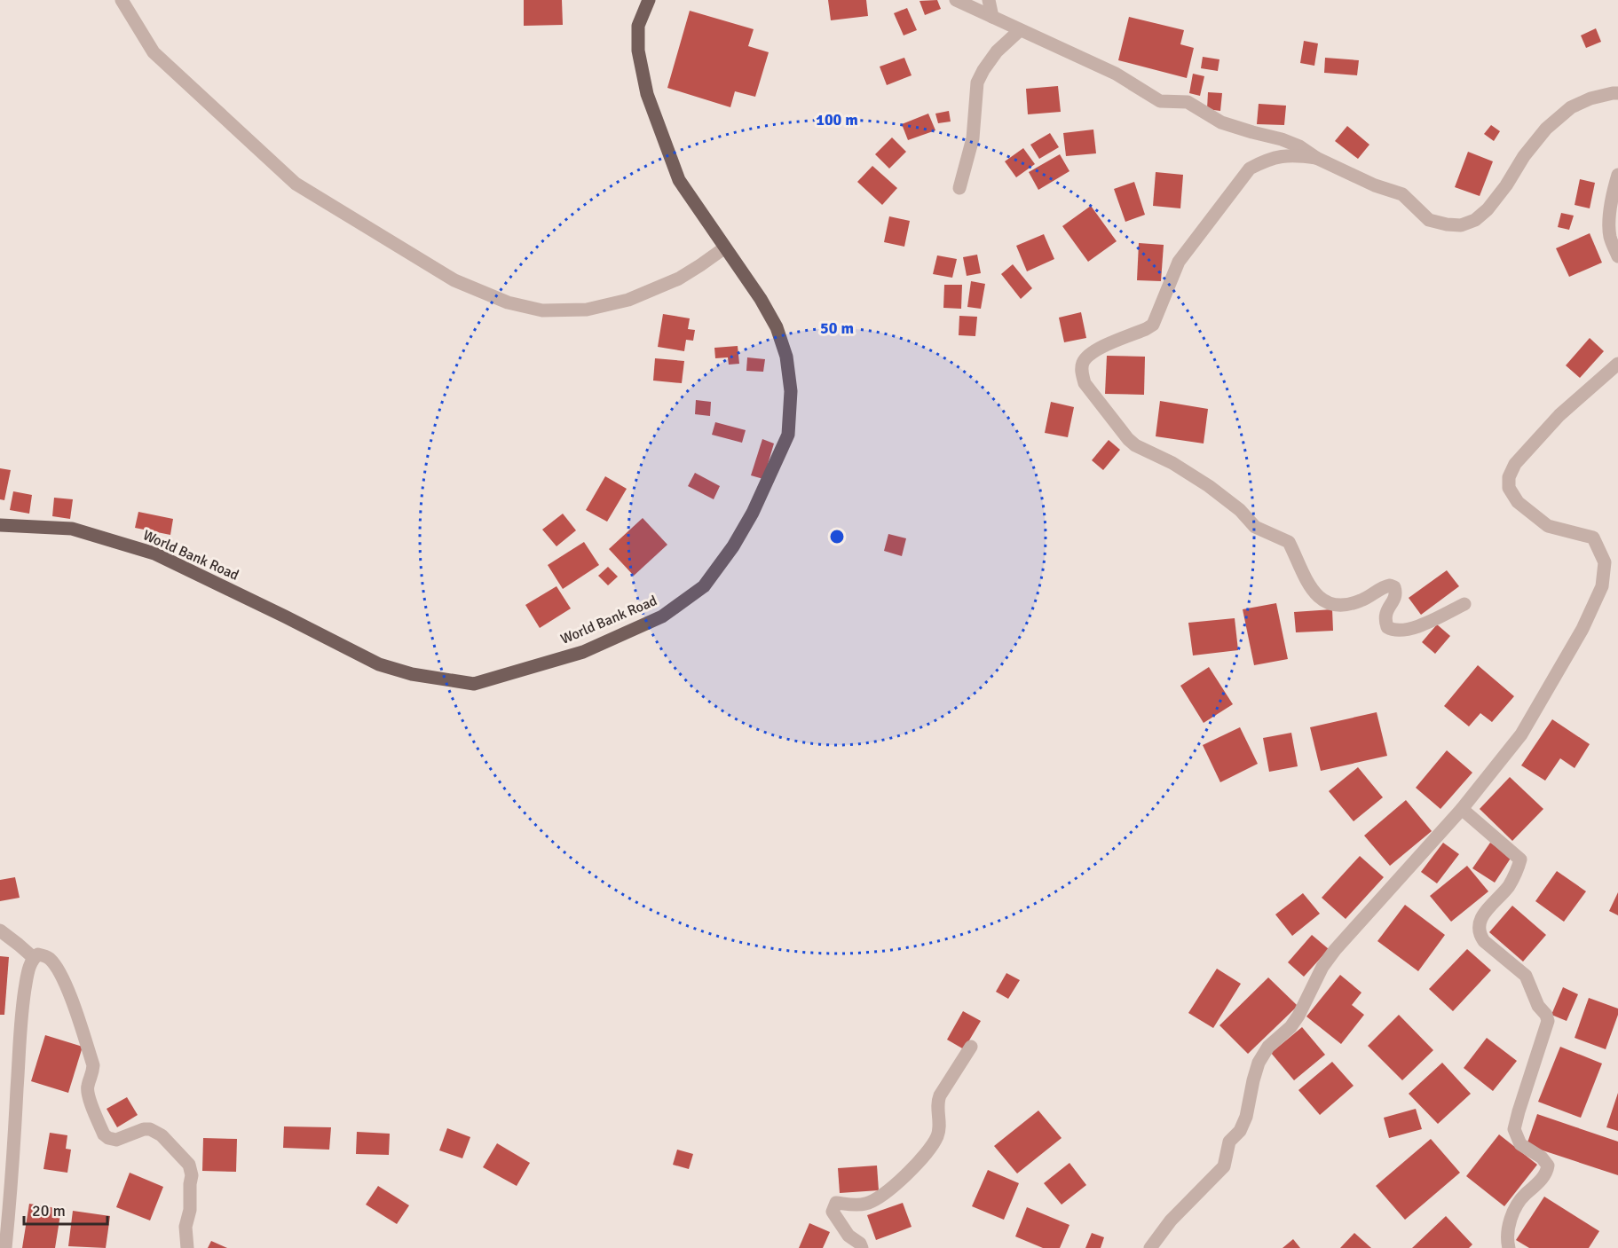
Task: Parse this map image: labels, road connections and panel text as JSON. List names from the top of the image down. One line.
{"streets":{"main road":["World Bank Road"]},"scale_bar":"20 m","rings":["100 m","50 m"]}
